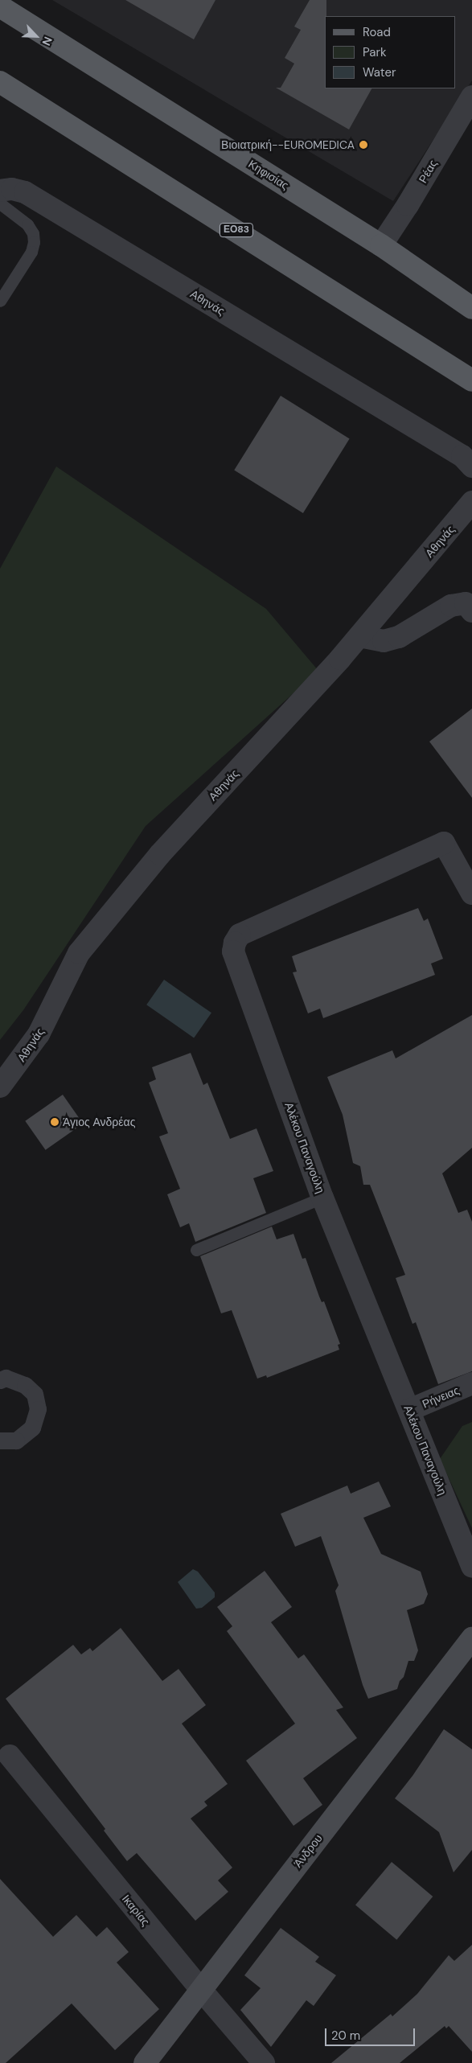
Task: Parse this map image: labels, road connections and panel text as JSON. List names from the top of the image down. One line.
{"streets":{"main road":["Κηφισίας","ΕΟ83","Άνδρου"],"street":["Ρέας","Αθηνάς","Αλέκου Παναγούλη","Ρήνειας","Ικαρίας"]},"crossings":[["Ρέας","Κηφισίας"],["Αλέκου Παναγούλη","Ρήνειας"],["Άνδρου","Ικαρίας"]],"places":["Βιοιατρική--EUROMEDICA","Άγιος Ανδρέας"],"legend":["Road","Park","Water"],"scale_bar":"20 m","north":"bottom right"}
